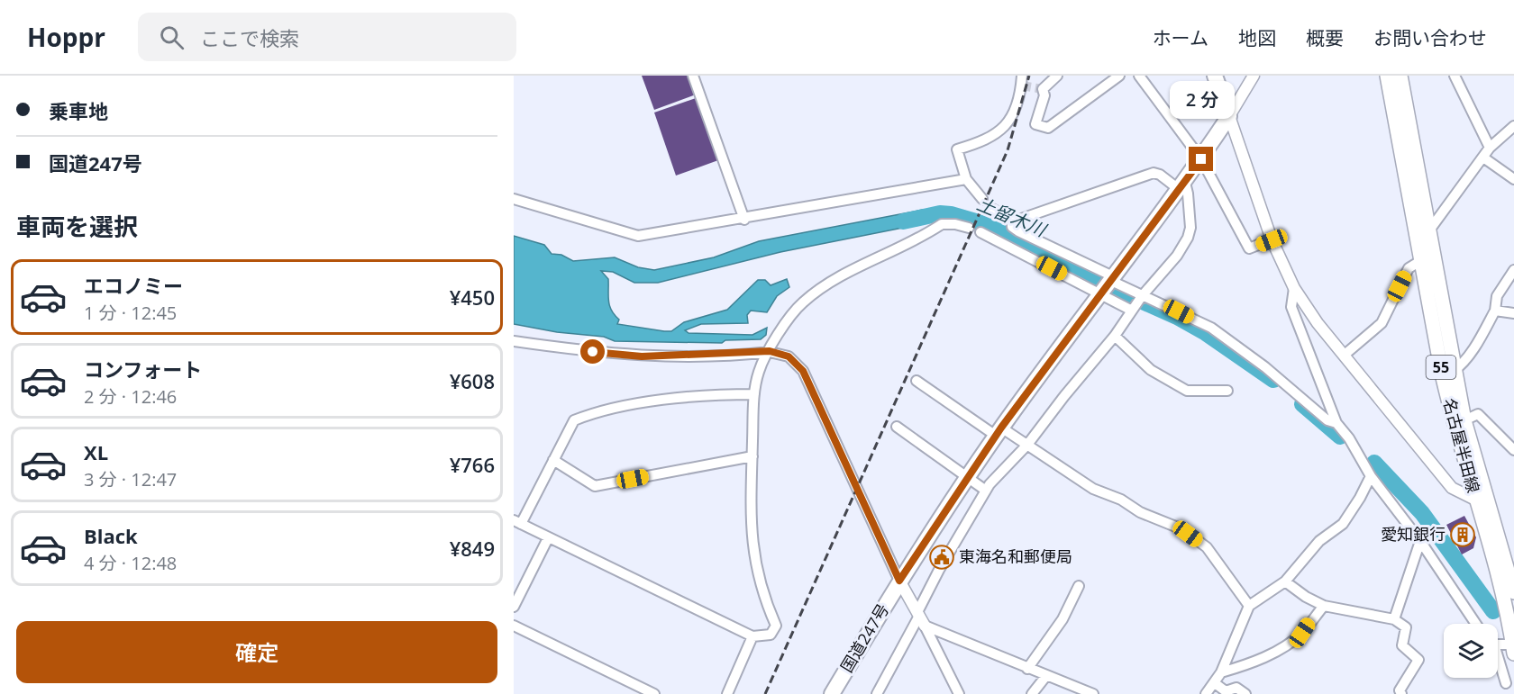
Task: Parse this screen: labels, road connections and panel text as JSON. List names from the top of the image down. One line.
{"streets":{"highway":["国道247号"],"main road":["55","名古屋半田線"]},"water":["土留木川"],"places":{"building":["愛知銀行"],"public building":["東海名和郵便局"]},"page":{"header":"Hoppr","search":"ここで検索","nav":["ホーム","地図","概要","お問い合わせ"],"banner":["乗車地","国道247号"],"bubble":"2 分","heading":"車両を選択","list":[{"name":"エコノミー","note":"1 分 · 12:45","value":"¥450"},{"name":"コンフォート","note":"2 分 · 12:46","value":"¥608"},{"name":"XL","note":"3 分 · 12:47","value":"¥766"},{"name":"Black","note":"4 分 · 12:48","value":"¥849"}],"buttons":"確定"}}
